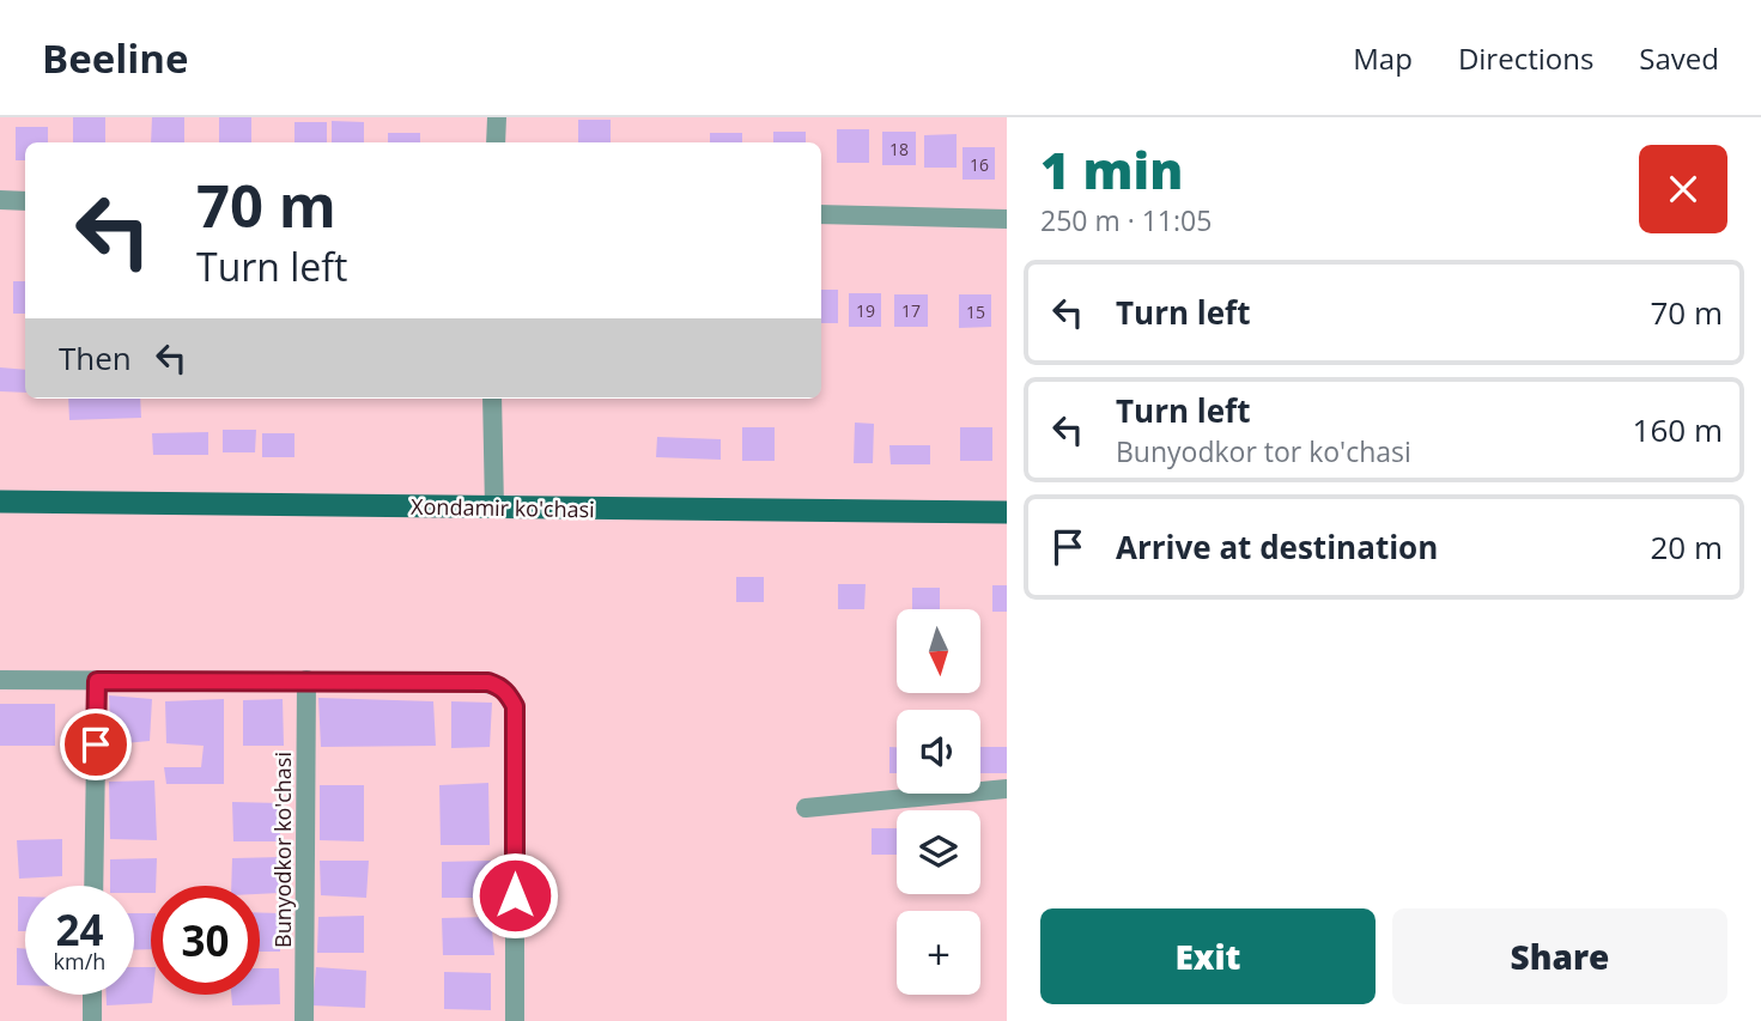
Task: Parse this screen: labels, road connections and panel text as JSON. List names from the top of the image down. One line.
{"streets":{"main road":["Xondamir ko'chasi"],"street":["Bunyodkor ko'chasi"]},"house_numbers":["18","16","19","17","15"],"north":"bottom","page":{"header":"Beeline","nav":["Map","Directions","Saved"],"heading":["1 min","250 m · 11:05"],"turn":["70 m","Turn left"],"list":[{"name":"Turn left","value":"70 m"},{"name":"Turn left","note":"Bunyodkor tor ko'chasi","value":"160 m"},{"name":"Arrive at destination","value":"20 m"}],"then":"Then","map_buttons":"+","speed":"24 km/h","limit":"30","buttons":["Exit","Share"]}}
